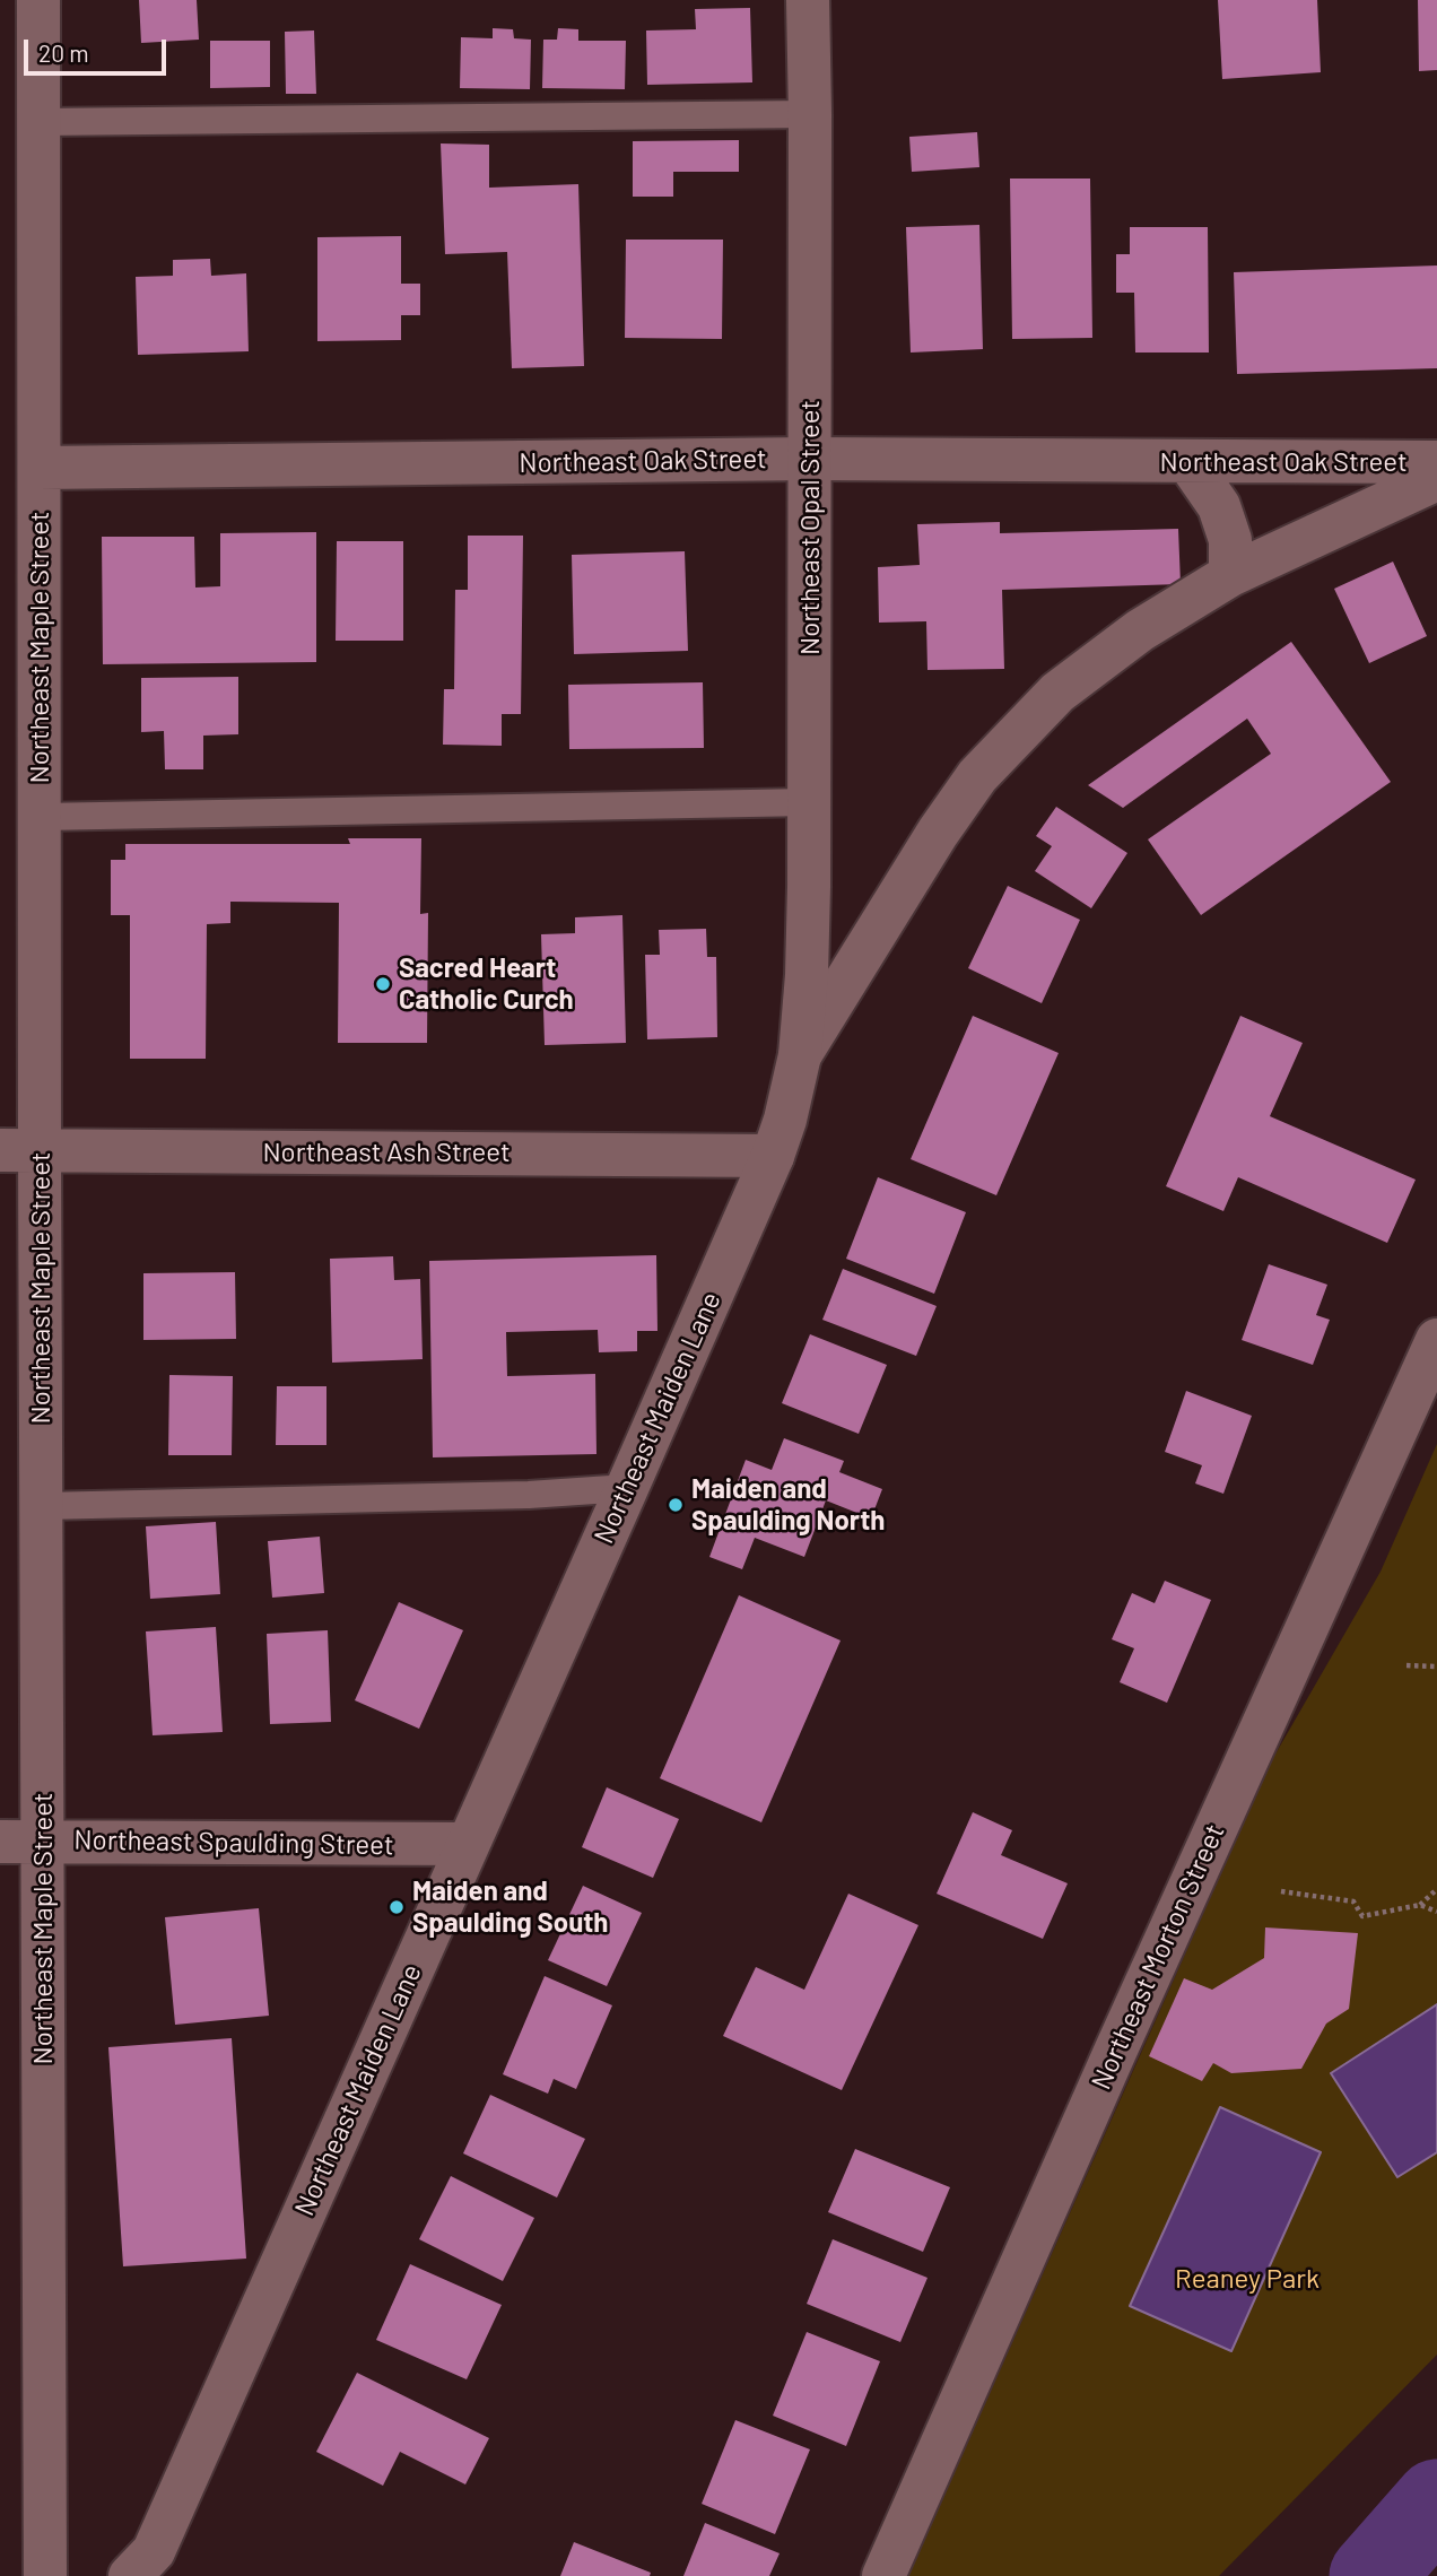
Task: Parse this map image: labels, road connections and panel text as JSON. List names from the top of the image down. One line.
{"streets":{"street":["Northeast Oak Street","Northeast Opal Street","Northeast Maple Street","Northeast Ash Street","Northeast Maiden Lane","Northeast Spaulding Street","Northeast Morton Street"]},"crossings":[["Northeast Oak Street","Northeast Opal Street"],["Northeast Oak Street","Northeast Maple Street"],["Northeast Opal Street","Northeast Maiden Lane"],["Northeast Maple Street","Northeast Ash Street"],["Northeast Maple Street","Northeast Spaulding Street"],["Northeast Ash Street","Northeast Maiden Lane"],["Northeast Maiden Lane","Northeast Spaulding Street"]],"parks":["Reaney Park"],"places":["Sacred Heart Catholic Curch","Maiden and Spaulding North","Maiden and Spaulding South"],"scale_bar":"20 m"}
